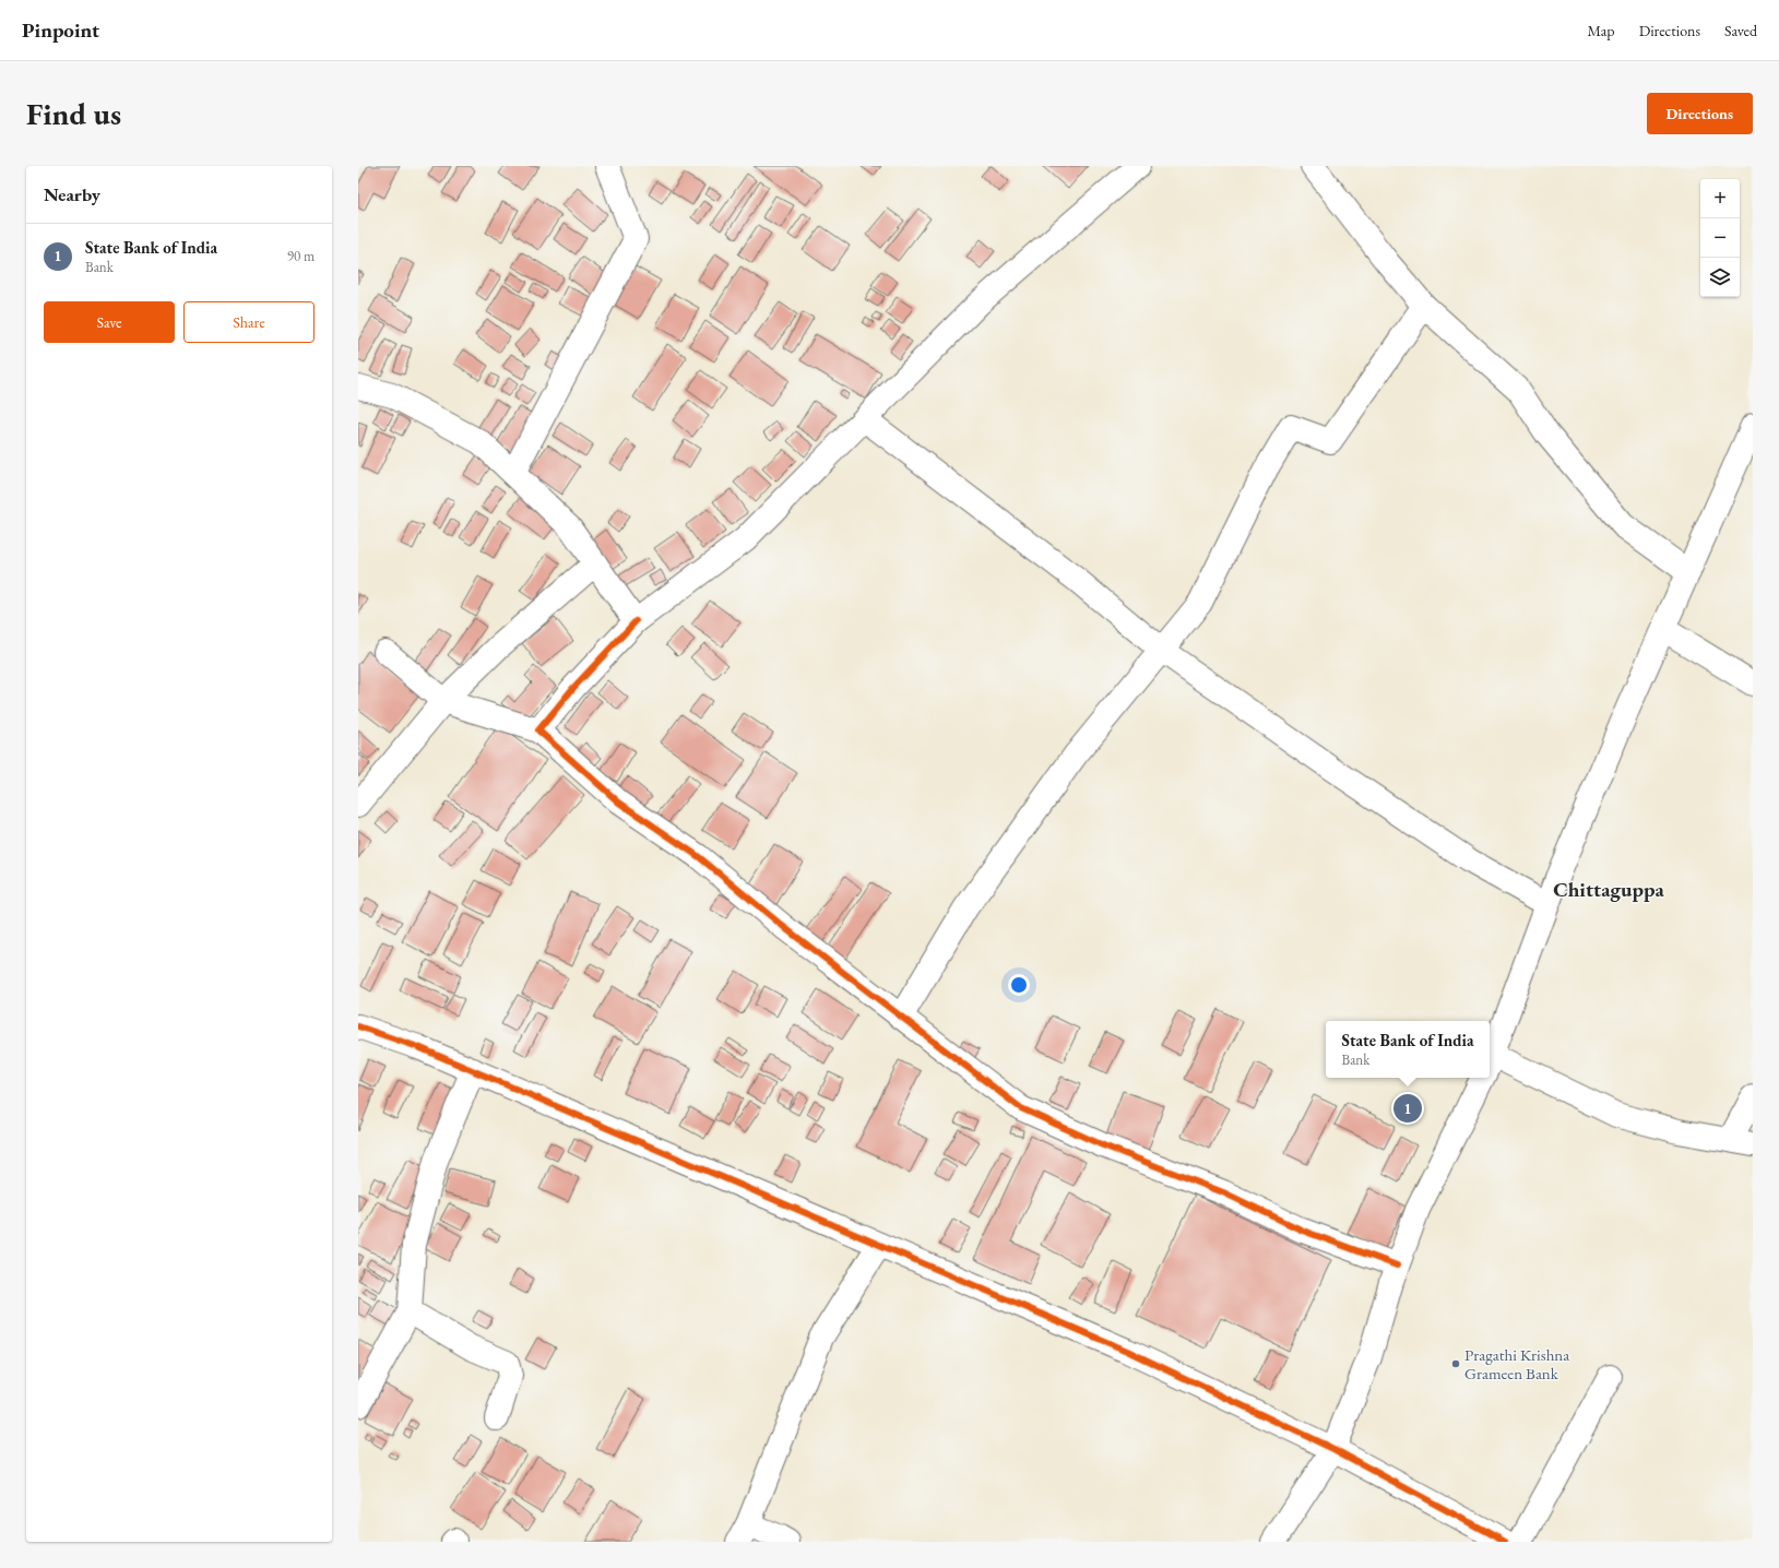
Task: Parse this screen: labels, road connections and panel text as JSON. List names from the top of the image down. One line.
{"districts":["Chittaguppa"],"places":["Pragathi Krishna Grameen Bank"],"page":{"header":"Pinpoint","nav":["Map","Directions","Saved"],"buttons":["Directions",["Save","Share"]],"title":"Find us","heading":"Nearby","map_buttons":["+","−"],"list":[{"mark":"1","name":"State Bank of India","note":"Bank","value":"90 m"}],"popup":["State Bank of India","Bank"],"pins":"1"}}
